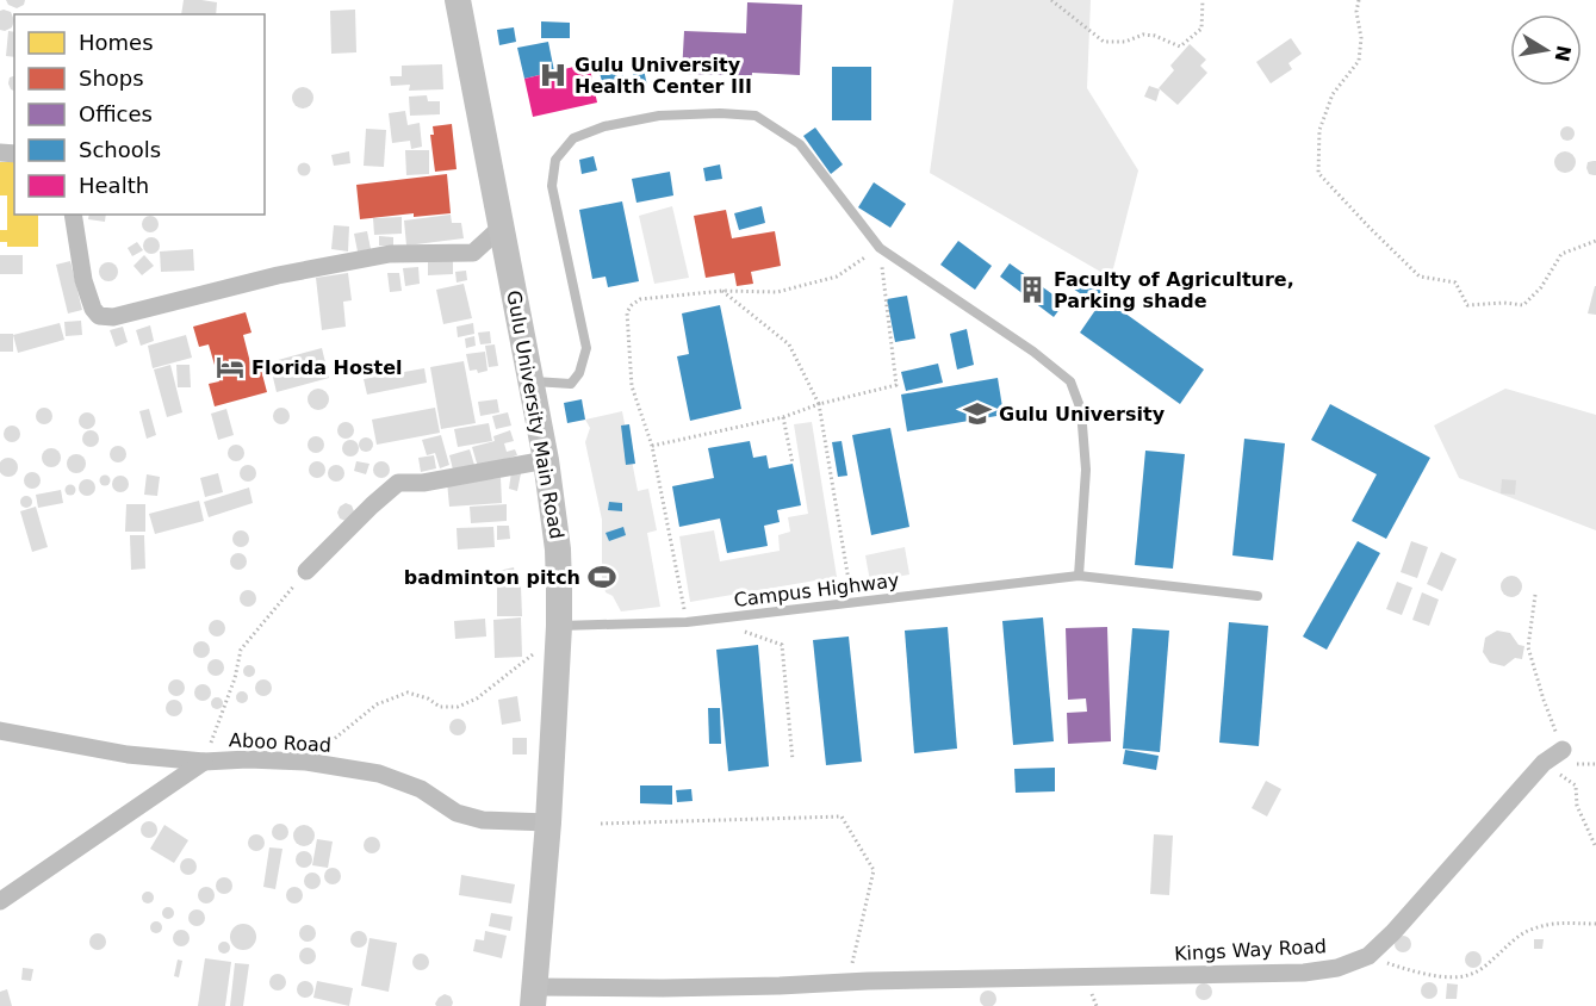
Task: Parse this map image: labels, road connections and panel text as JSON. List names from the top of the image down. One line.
{"streets":{"street":["Gulu University Main Road","Aboo Road","Kings Way Road"],"lane":["Campus Highway"]},"crossings":[["Gulu University Main Road","Campus Highway"],["Gulu University Main Road","Aboo Road"],["Gulu University Main Road","Kings Way Road"]],"places":{"hospital":["Gulu University Health Center III"],"building":["Faculty of Agriculture, Parking shade"],"hotel":["Florida Hostel"],"school or university":["Gulu University"],"sports":["badminton pitch"]},"legend":["Homes","Shops","Offices","Schools","Health"],"north":"right"}
